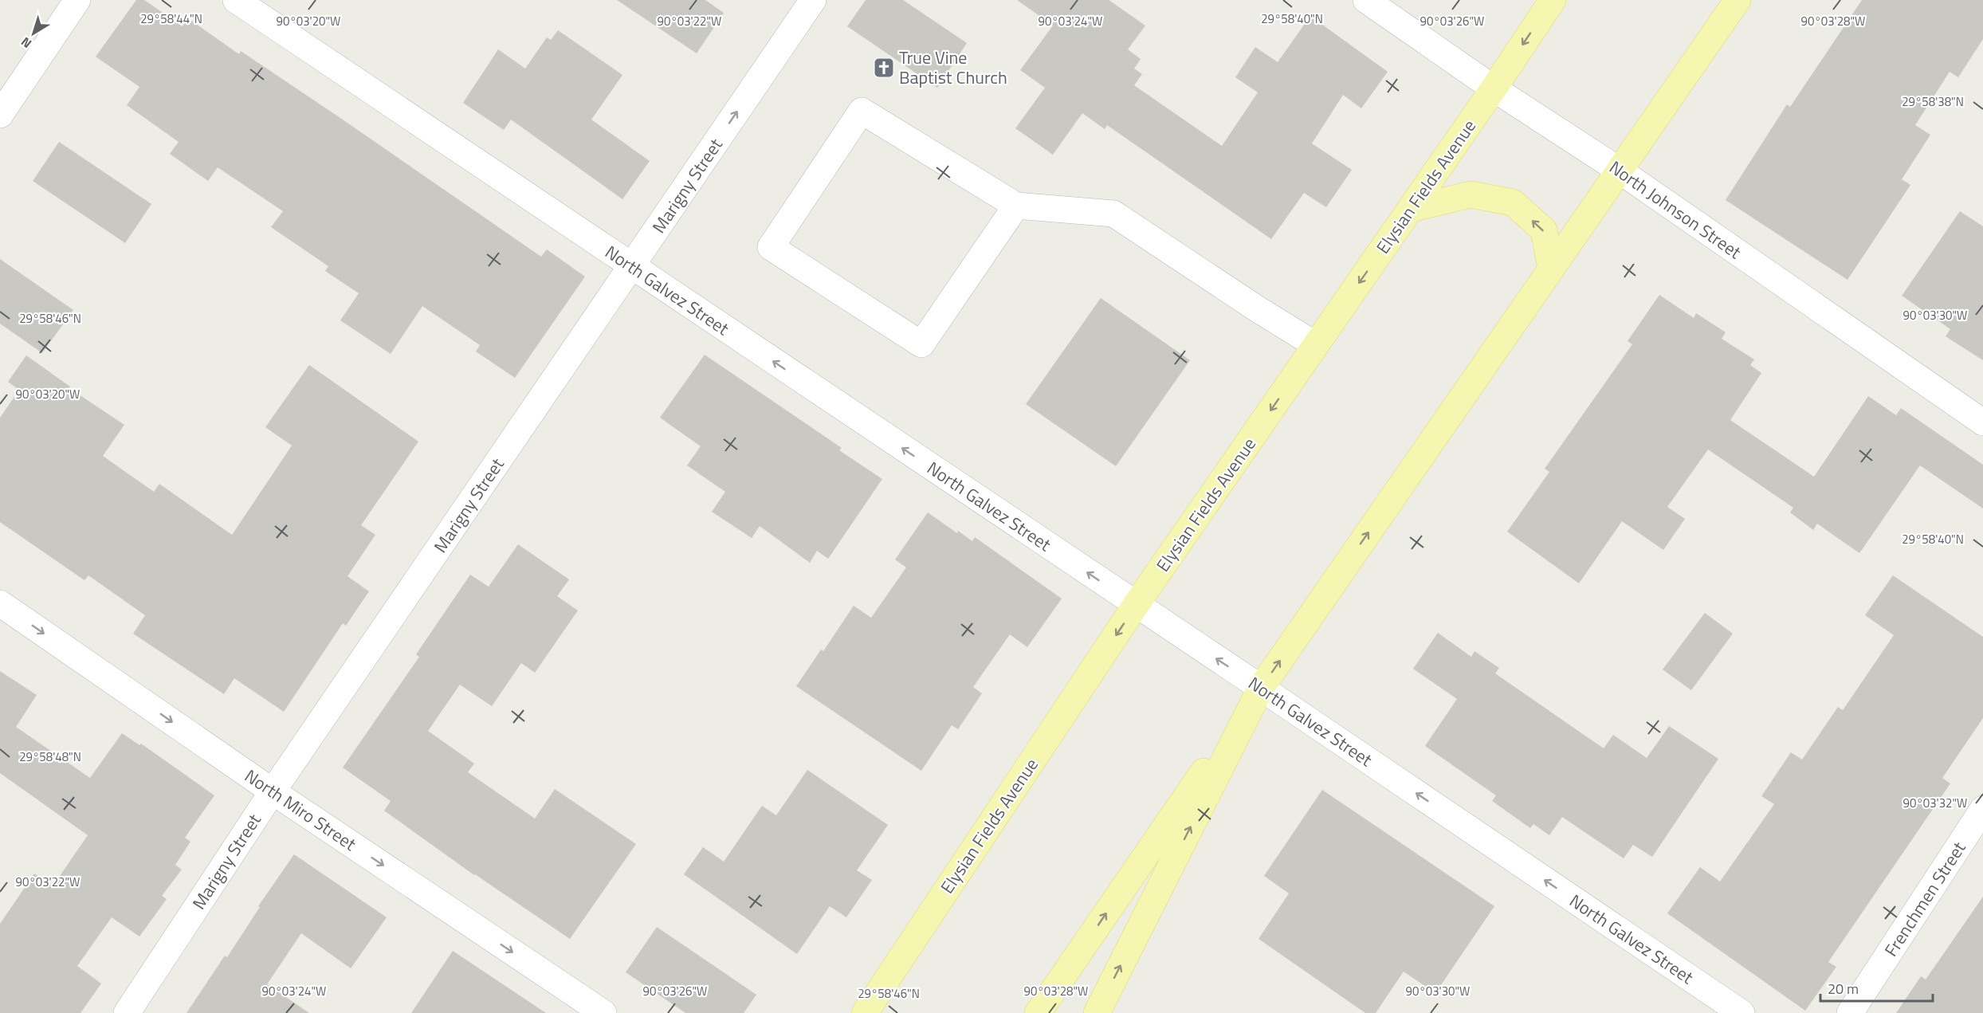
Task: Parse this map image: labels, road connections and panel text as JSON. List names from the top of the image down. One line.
{"streets":{"main road":["Elysian Fields Avenue"],"street":["Marigny Street","North Johnson Street","North Galvez Street","North Miro Street","Frenchmen Street"]},"crossings":[["Marigny Street","North Galvez Street"],["Marigny Street","North Miro Street"],["Elysian Fields Avenue","North Johnson Street"],["Elysian Fields Avenue","North Galvez Street"]],"one_way":["North Galvez Street","North Miro Street"],"places":{"church":["True Vine Baptist Church"]},"scale_bar":"20 m","north":"bottom left","coordinates":["29°58'44\"N","29°58'40\"N","90°03'20\"W","90°03'22\"W","90°03'24\"W","90°03'26\"W","90°03'28\"W","29°58'38\"N","90°03'30\"W","29°58'46\"N","29°58'48\"N","90°03'32\"W"]}
